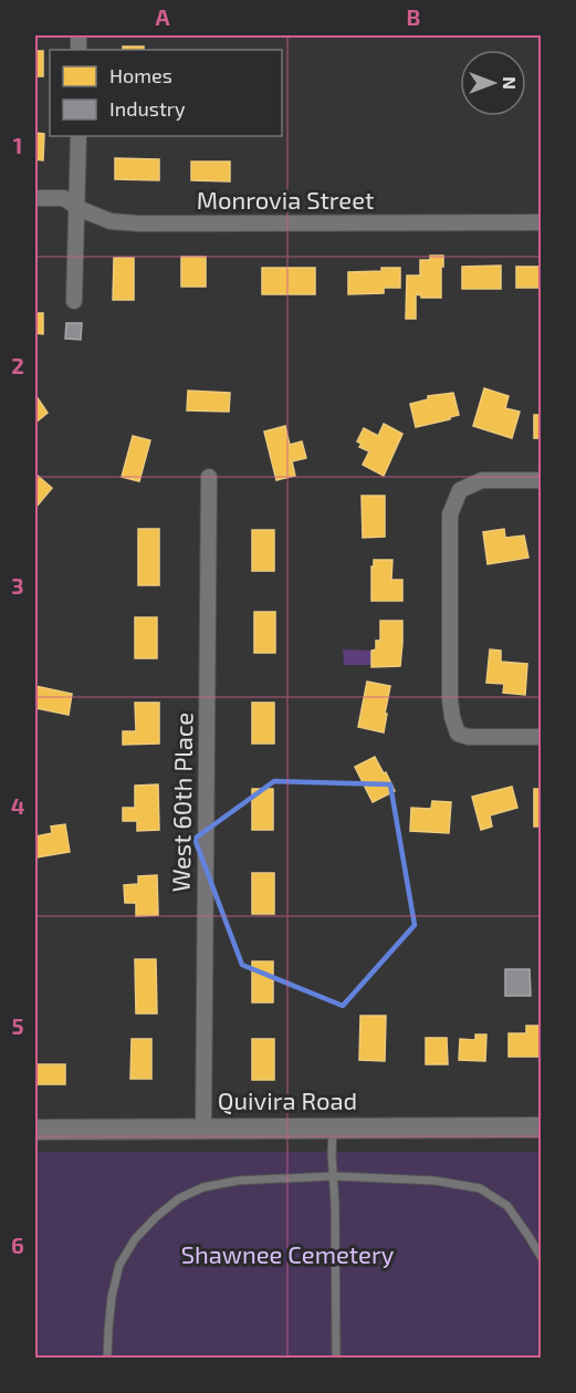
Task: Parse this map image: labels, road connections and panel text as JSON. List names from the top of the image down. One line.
{"streets":{"main road":["Quivira Road"],"street":["Monrovia Street","West 60th Place"]},"crossings":[["West 60th Place","Quivira Road"]],"parks":["Shawnee Cemetery"],"legend":["Homes","Industry"],"north":"right","grid":{"columns":["A","B"],"rows":["1","2","3","4","5","6"]}}
